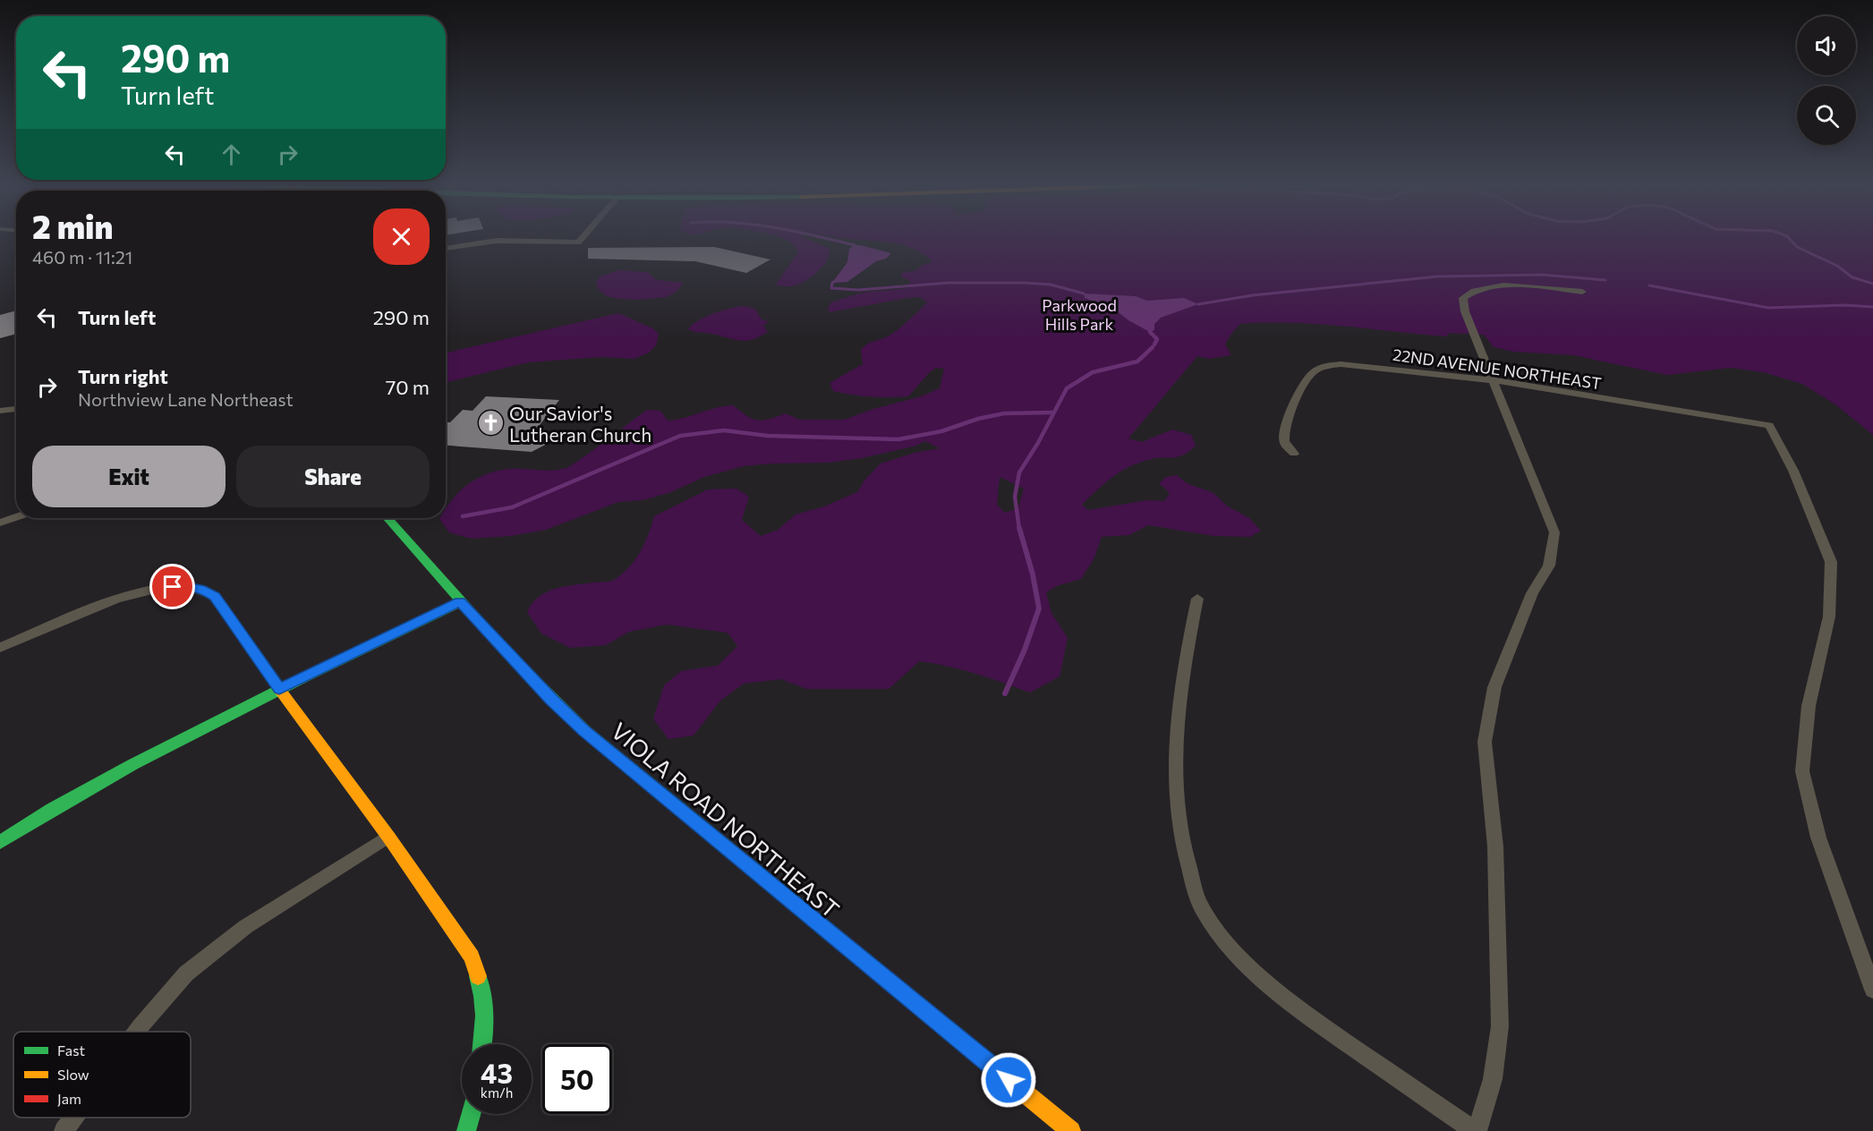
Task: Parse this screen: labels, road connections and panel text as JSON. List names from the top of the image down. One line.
{"streets":{"main road":["VIOLA ROAD NORTHEAST"],"street":["22ND AVENUE NORTHEAST"]},"parks":["Parkwood Hills Park"],"places":{"church":["Our Savior's Lutheran Church"]},"legend":["Fast","Slow","Jam"],"page":{"turn":["290 m","Turn left"],"heading":["2 min","460 m · 11:21"],"list":[{"name":"Turn left","value":"290 m"},{"name":"Turn right","note":"Northview Lane Northeast","value":"70 m"}],"buttons":["Exit","Share"],"speed":"43 km/h","limit":"50"}}
